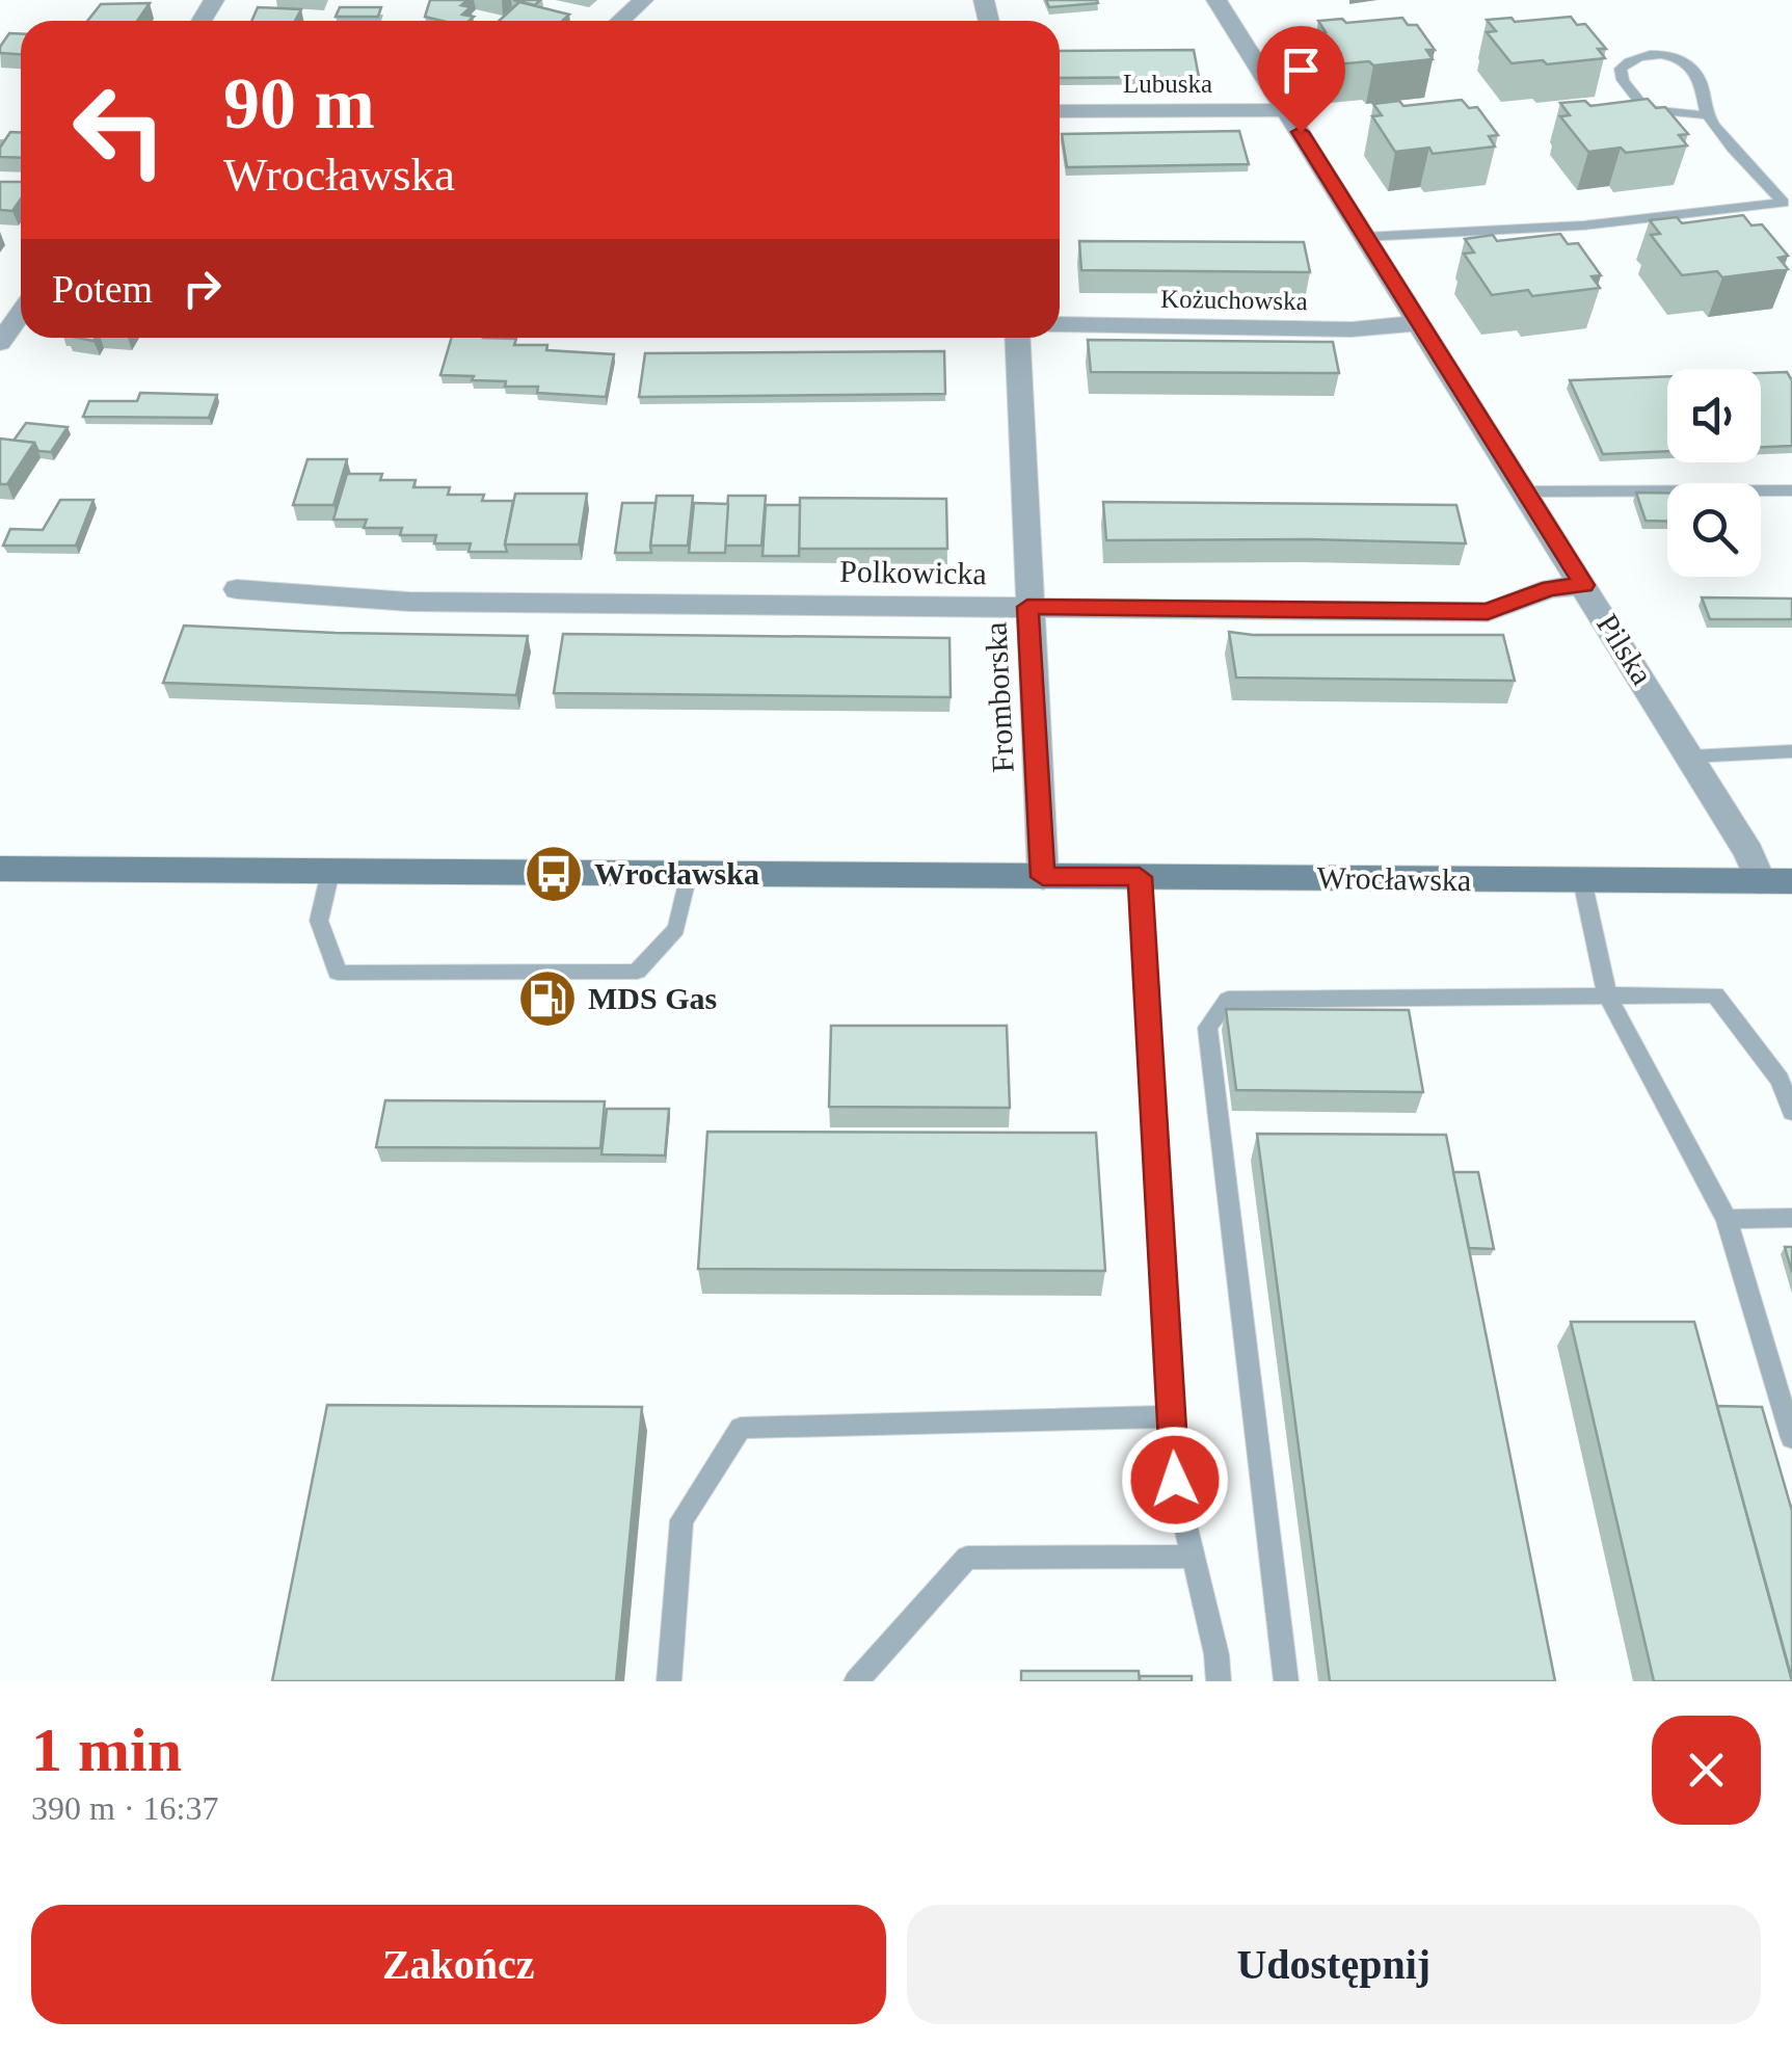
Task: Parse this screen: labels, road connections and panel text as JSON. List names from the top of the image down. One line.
{"streets":{"street":["Lubuska","Kożuchowska","Polkowicka","Pilska","Fromborska","Wrocławska"]},"crossings":[["Lubuska","Pilska"],["Kożuchowska","Pilska"],["Polkowicka","Pilska"],["Polkowicka","Fromborska"],["Pilska","Wrocławska"],["Fromborska","Wrocławska"]],"places":{"bus stop":["Wrocławska"],"fuel station":["MDS Gas"]},"page":{"turn":["90 m","Wrocławska"],"then":"Potem","heading":["1 min","390 m · 16:37"],"buttons":["Zakończ","Udostępnij"]}}
